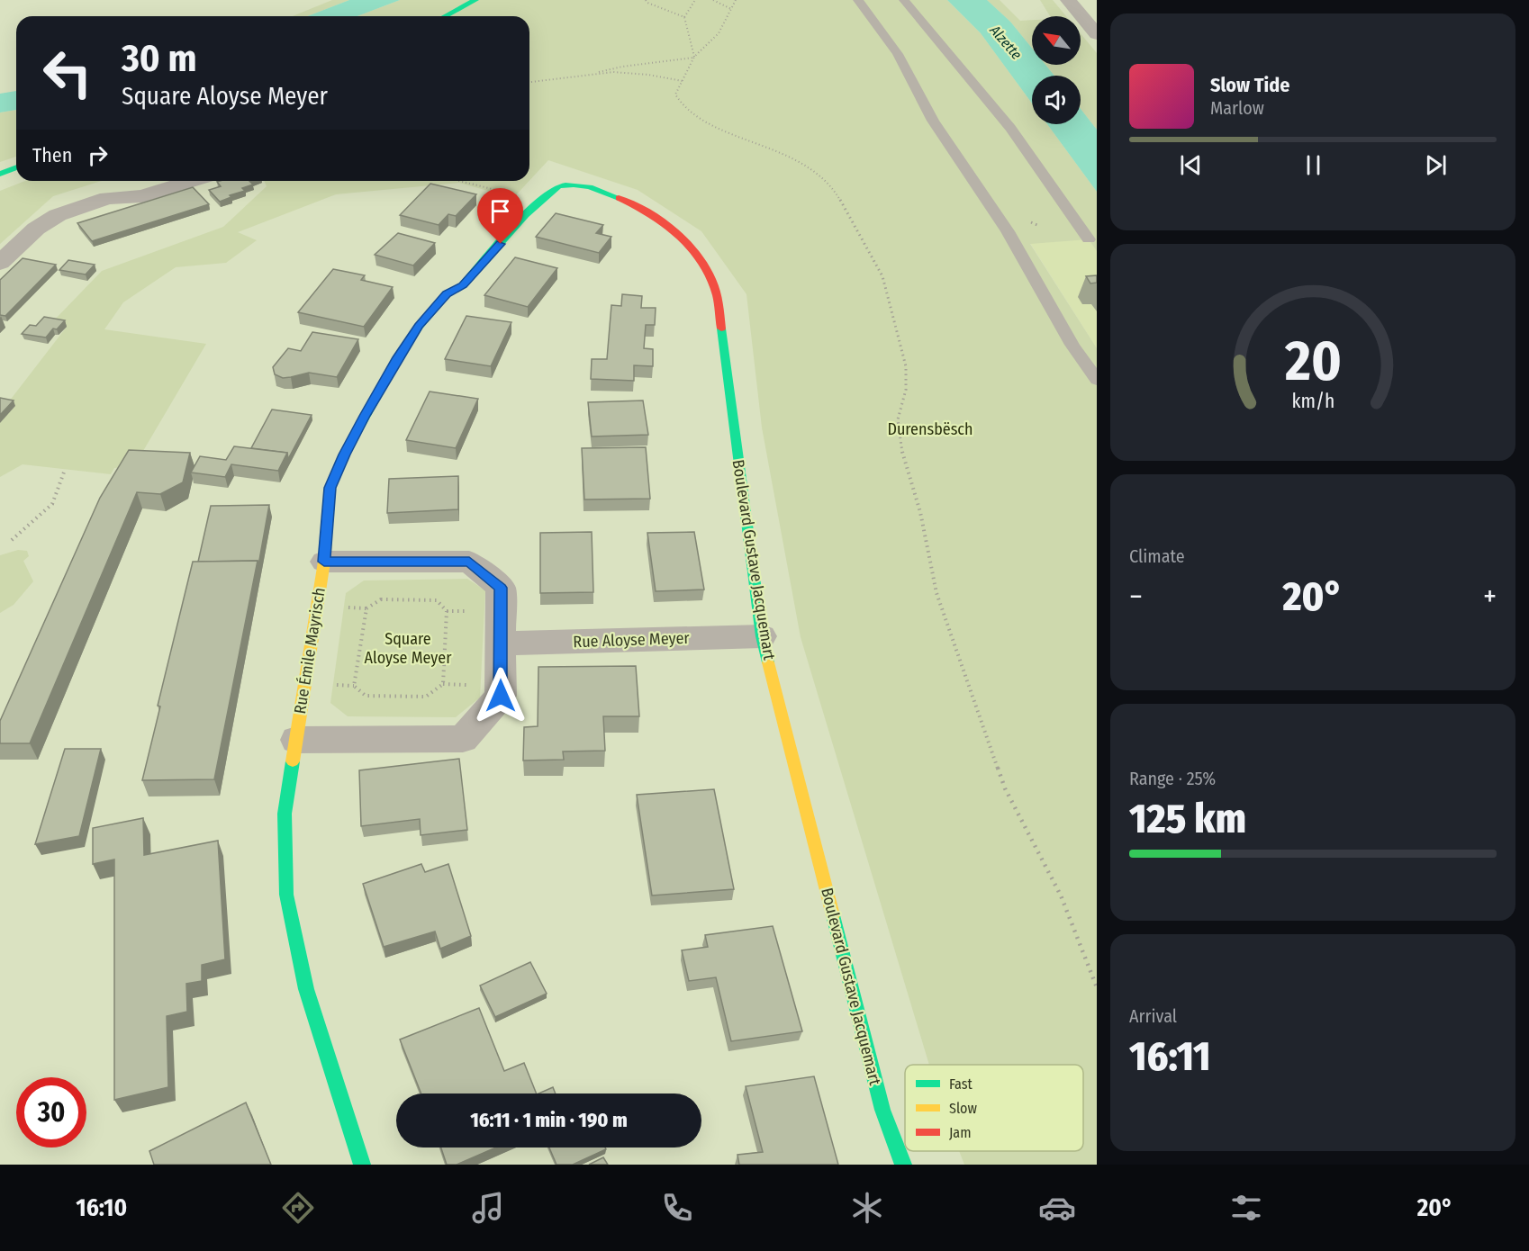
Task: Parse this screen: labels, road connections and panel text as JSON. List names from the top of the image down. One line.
{"streets":{"street":["Boulevard Gustave Jacquemart","Rue Aloyse Meyer","Rue Émile Mayrisch"]},"crossings":[["Boulevard Gustave Jacquemart","Rue Aloyse Meyer"],["Boulevard Gustave Jacquemart","Rue Émile Mayrisch"]],"water":["Alzette"],"parks":["Durensbësch","Square Aloyse Meyer"],"legend":["Fast","Slow","Jam"],"north":"top left","page":{"turn":["30 m","Square Aloyse Meyer"],"song":["Slow Tide","Marlow"],"then":"Then","tile":["Climate",["Range · 25%","125 km"],["Arrival","16:11"]],"heat":["−","20°","+"],"limit":"30","trip":"16:11 · 1 min · 190 m","tabs":["16:10","20°"],"gauge":["20","km/h"]}}
